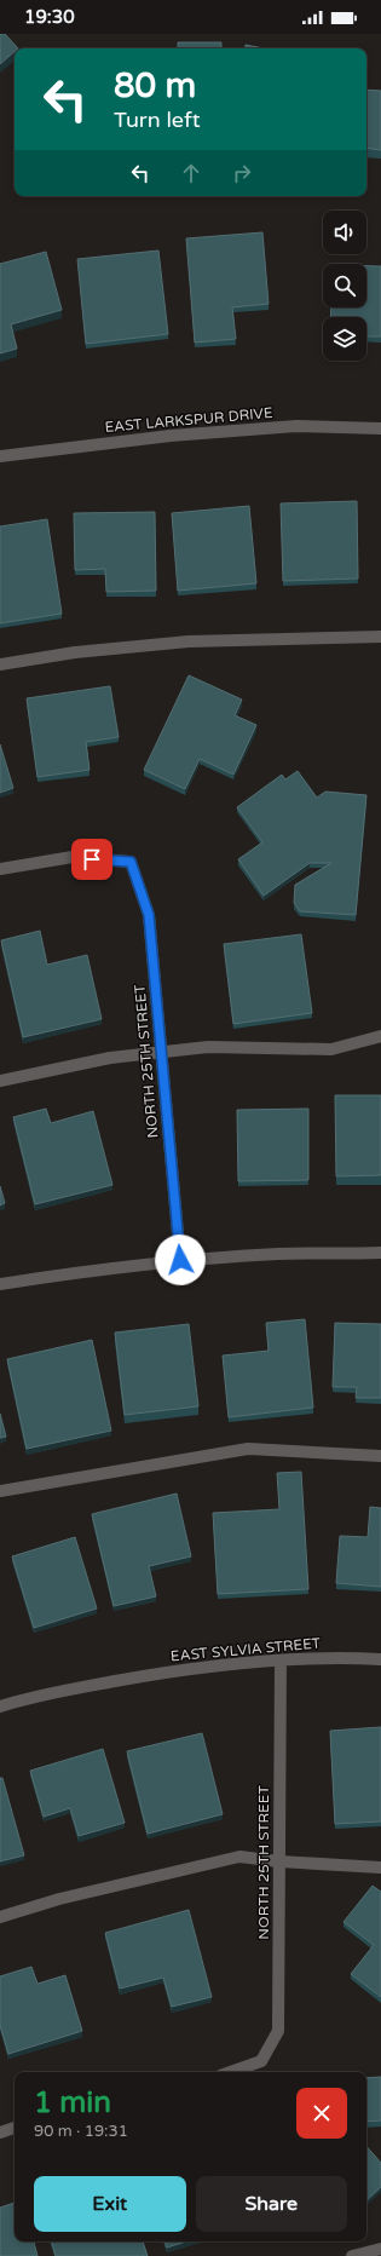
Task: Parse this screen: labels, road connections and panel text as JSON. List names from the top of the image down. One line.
{"streets":{"street":["EAST LARKSPUR DRIVE","NORTH 25TH STREET","EAST SYLVIA STREET"]},"crossings":[["NORTH 25TH STREET","EAST SYLVIA STREET"]],"page":{"status":"19:30","turn":["80 m","Turn left"],"heading":["1 min","90 m · 19:31"],"buttons":["Exit","Share"]}}
